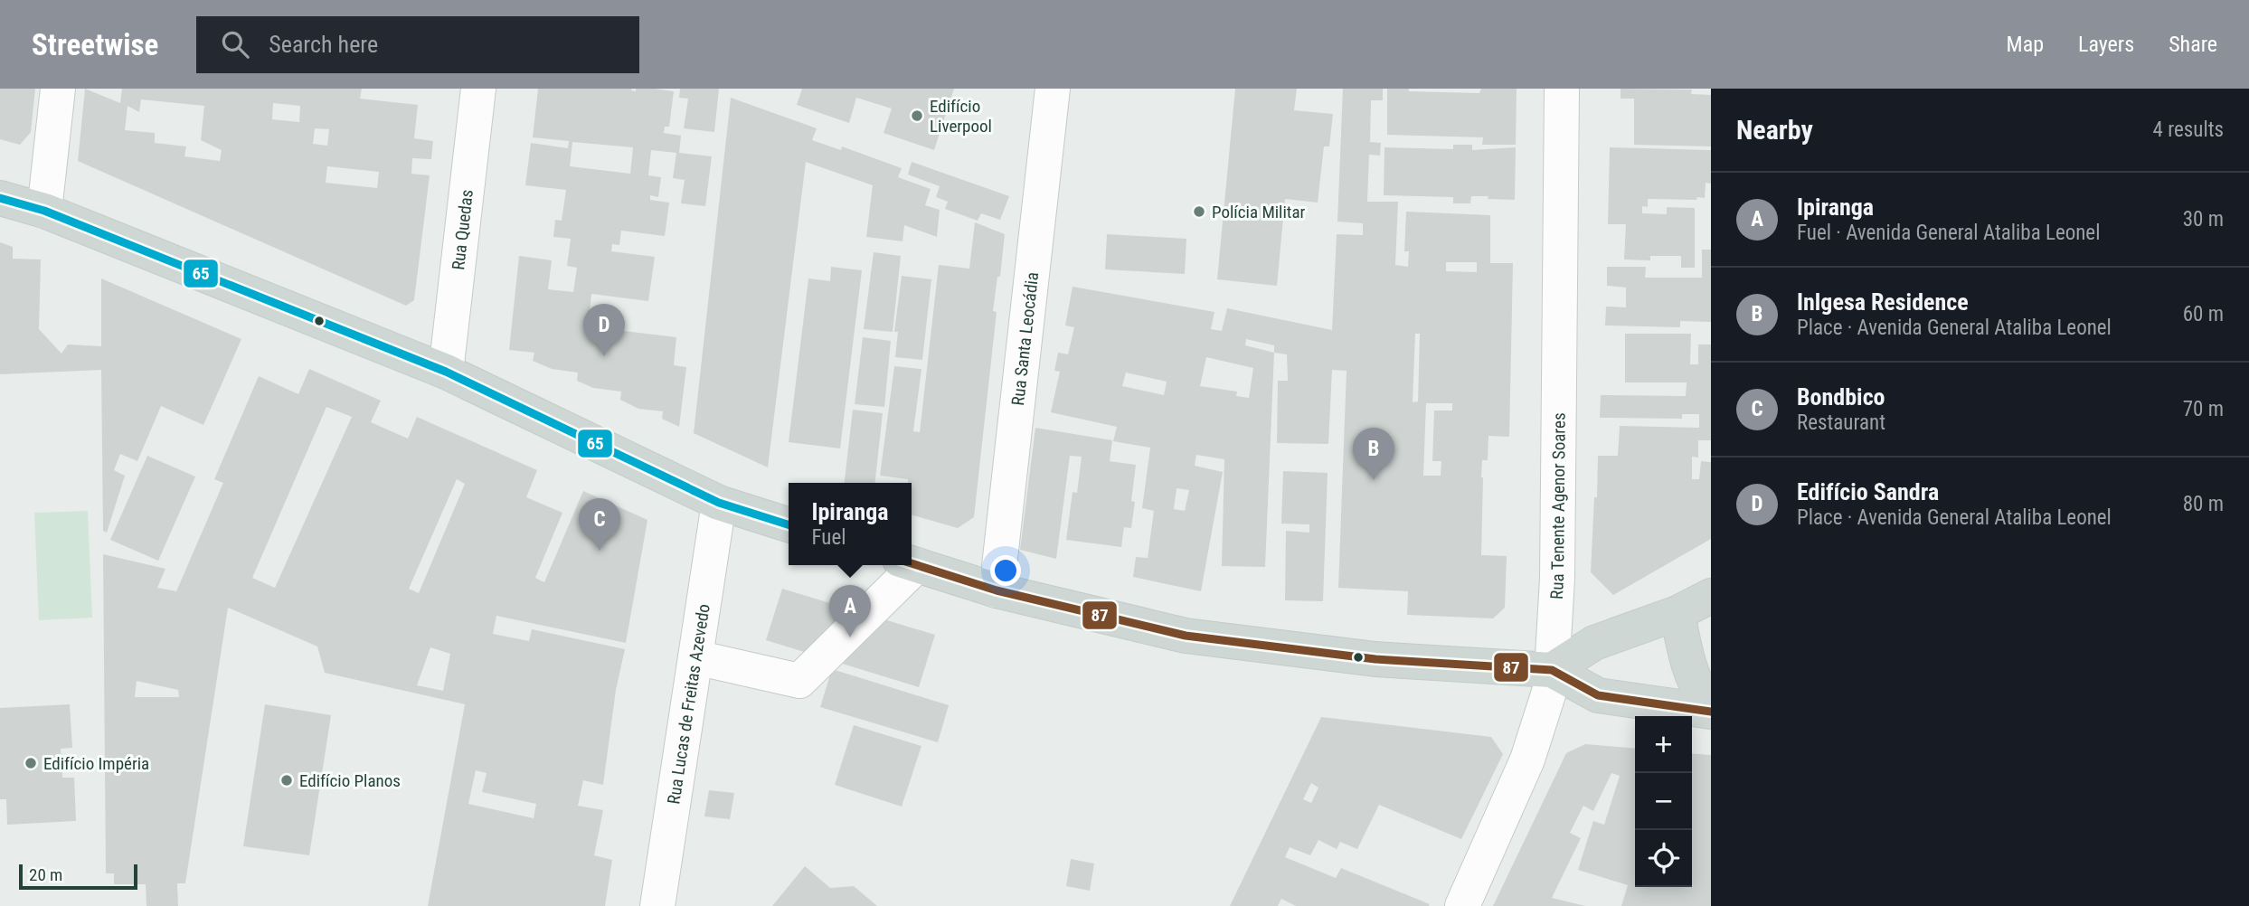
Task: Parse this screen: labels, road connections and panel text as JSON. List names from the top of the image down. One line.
{"streets":{"street":["Rua Quedas","Rua Santa Leocádia","Rua Tenente Agenor Soares","Rua Lucas de Freitas Azevedo"]},"places":["Edifício Liverpool","Polícia Militar","Edifício Impéria","Edifício Planos"],"lines":["transit line 65","transit line 87"],"scale_bar":"20 m","page":{"header":"Streetwise","search":"Search here","nav":["Map","Layers","Share"],"heading":["Nearby","4 results"],"list":[{"mark":"A","name":"Ipiranga","note":"Fuel · Avenida General Ataliba Leonel","value":"30 m"},{"mark":"B","name":"Inlgesa Residence","note":"Place · Avenida General Ataliba Leonel","value":"60 m"},{"mark":"C","name":"Bondbico","note":"Restaurant","value":"70 m"},{"mark":"D","name":"Edifício Sandra","note":"Place · Avenida General Ataliba Leonel","value":"80 m"}],"pins":["D","B","C","A"],"popup":["Ipiranga","Fuel"],"map_buttons":["+","−"],"scale":"20 m"}}
